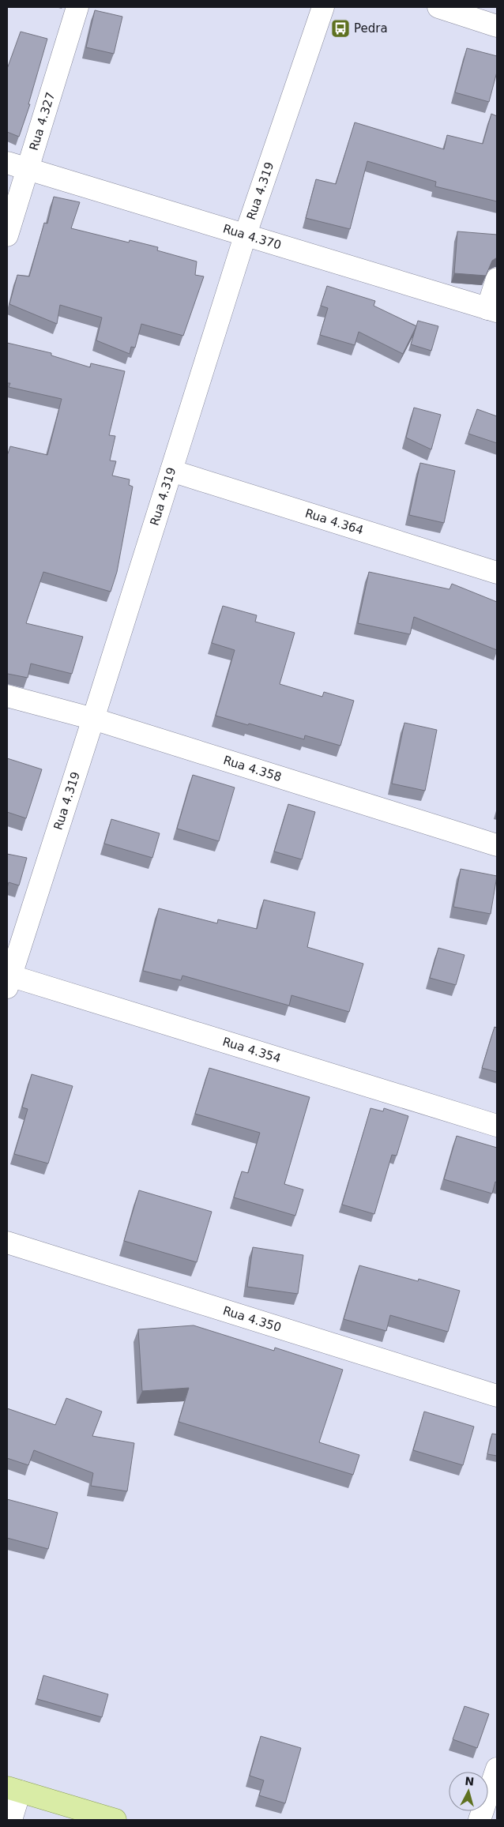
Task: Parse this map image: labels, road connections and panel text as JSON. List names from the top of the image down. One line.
{"streets":{"street":["Rua 4.327","Rua 4.319","Rua 4.370","Rua 4.364","Rua 4.358","Rua 4.354","Rua 4.350"]},"crossings":[["Rua 4.327","Rua 4.370"],["Rua 4.319","Rua 4.370"],["Rua 4.319","Rua 4.364"],["Rua 4.319","Rua 4.358"],["Rua 4.319","Rua 4.354"]],"places":{"bus stop":["Pedra"]},"north":"top"}
